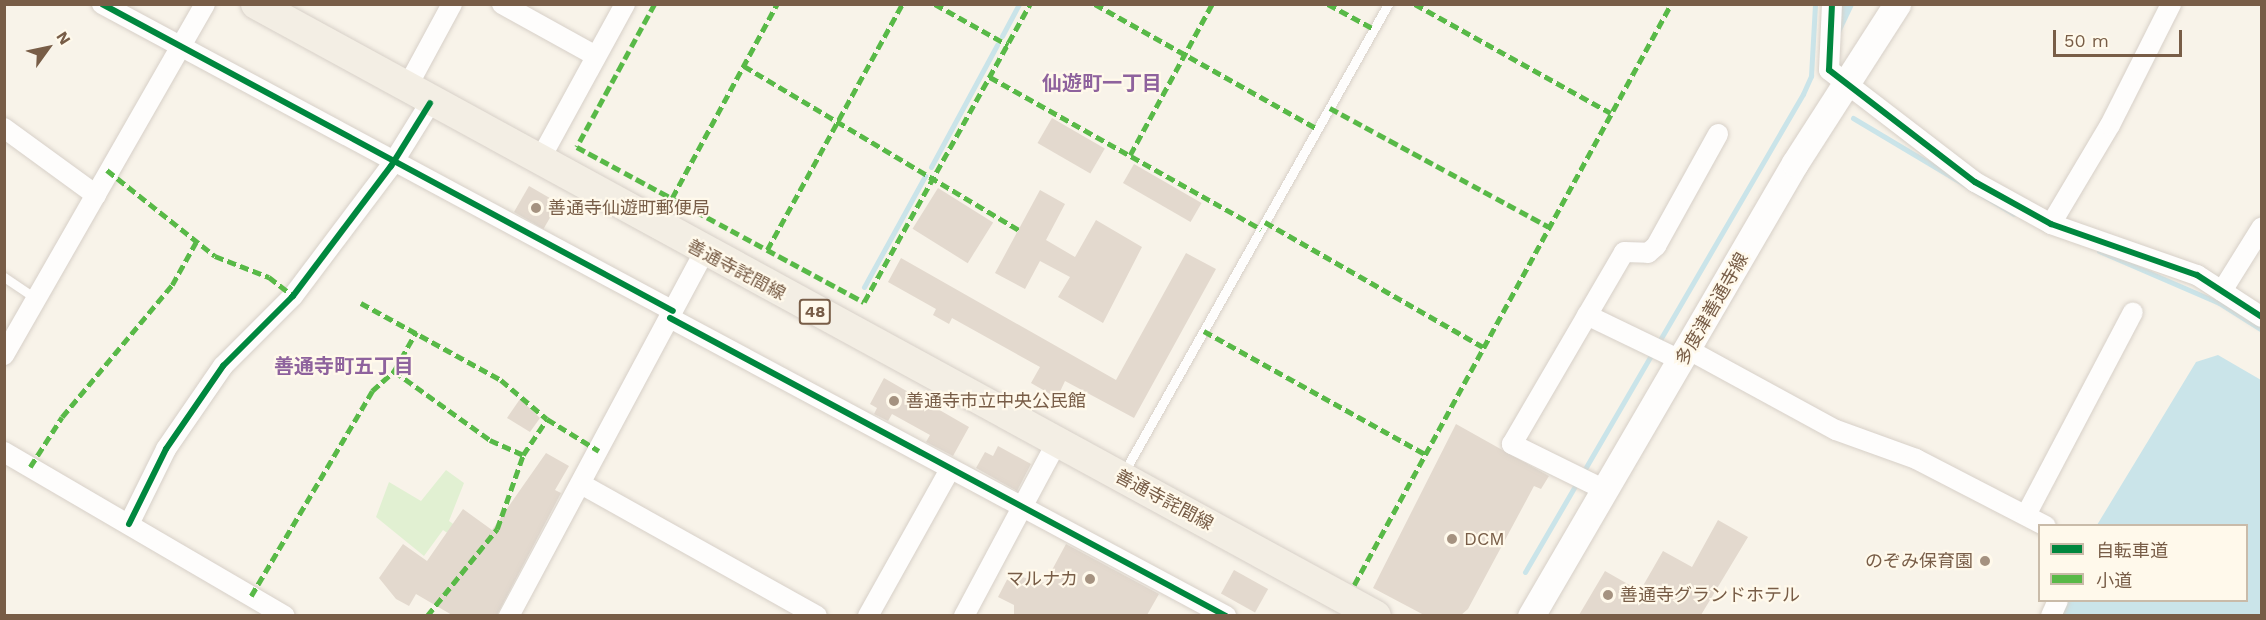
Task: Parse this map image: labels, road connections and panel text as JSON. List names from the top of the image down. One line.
{"streets":{"main road":["善通寺詫間線","多度津善通寺線","48"]},"districts":["仙遊町一丁目","善通寺町五丁目"],"places":["善通寺仙遊町郵便局","善通寺市立中央公民館","DCM","のぞみ保育園","マルナカ","善通寺グランドホテル"],"legend":["自転車道","小道"],"scale_bar":"50 m","north":"top right"}
